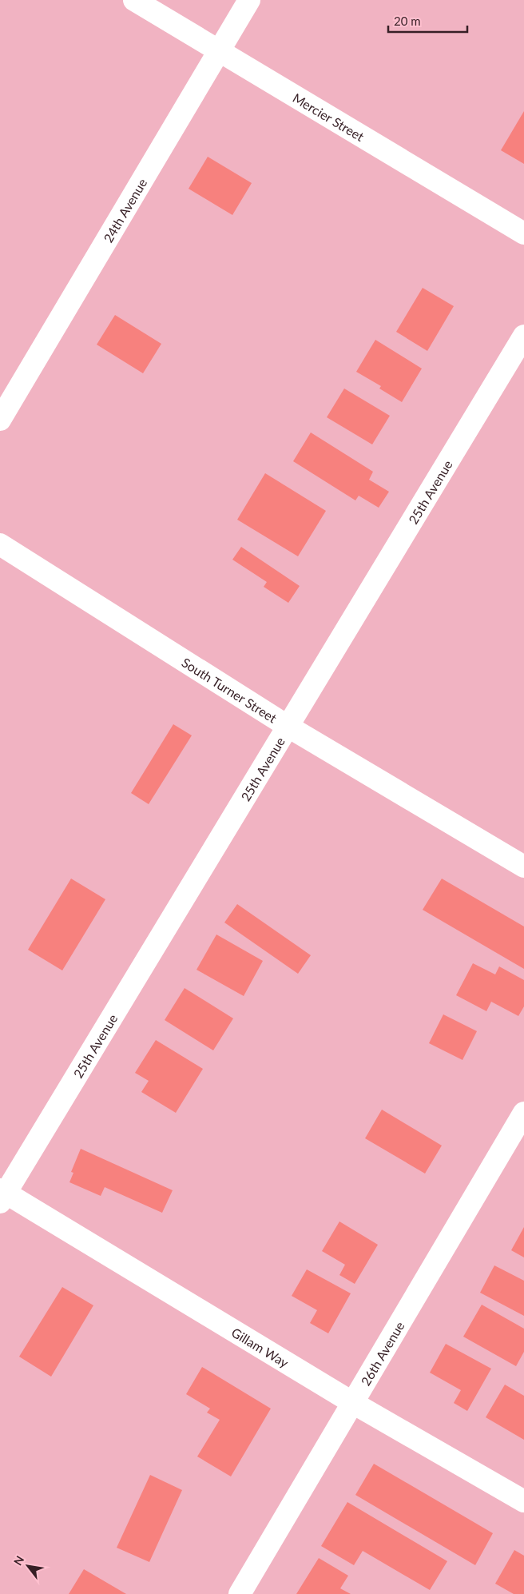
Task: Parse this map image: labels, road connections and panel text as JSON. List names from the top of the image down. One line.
{"streets":{"street":["Mercier Street","24th Avenue","25th Avenue","South Turner Street","Gillam Way","26th Avenue"]},"crossings":[["Mercier Street","24th Avenue"],["25th Avenue","South Turner Street"],["25th Avenue","Gillam Way"],["Gillam Way","26th Avenue"]],"scale_bar":"20 m","north":"top left"}
